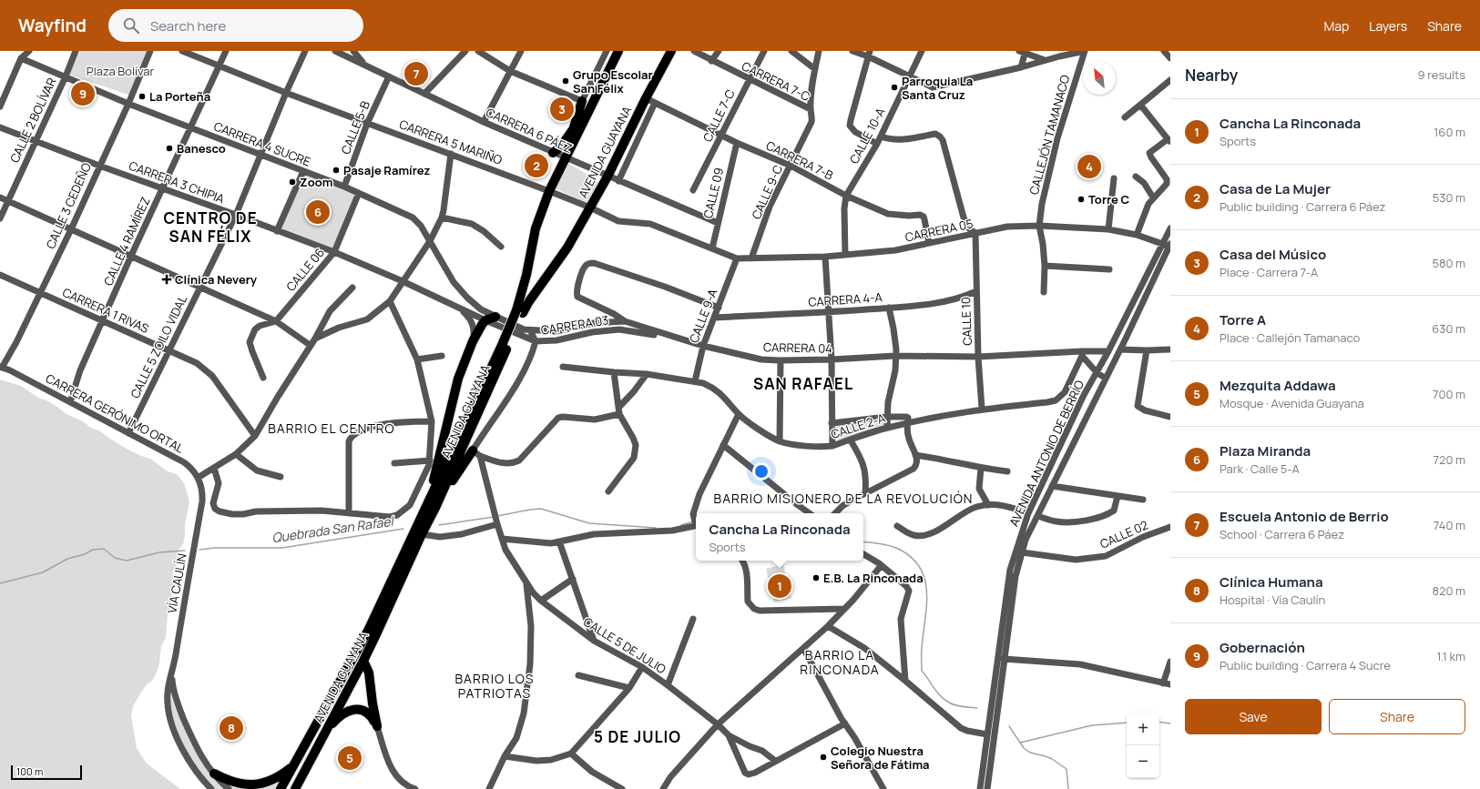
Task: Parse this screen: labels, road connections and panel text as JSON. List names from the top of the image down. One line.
{"streets":{"highway":["AVENIDA GUAYANA"],"street":["CARRERA 7-C","CALLE 7-C","CALLE 2 BOLÍVAR","CALLE 5-B","CARRERA 6 PÁEZ","CALLEJÓN TAMANACO","CALLE 10-A","CARRERA 5 MARIÑO","CARRERA 4 SUCRE","CARRERA 7-B","CARRERA 3 CHIPIA","CALLE 9-C","CALLE 09","CALLE 3 CEDEÑO","CARRERA 05","CALLE 4 RAMÍREZ","CALLE 06","CARRERA 4-A","CARRERA 1 RIVAS","CALLE 9-A","CALLE 10","CARRERA 03","CALLE 5 ZOILO VIDAL","CARRERA 04","CARRERA GERÓNIMO ORTAL","CALLE 2-A","AVENIDA ANTONIO DE BERRÍO","CALLE 02","VÍA CAULÍN","CALLE 5 DE JULIO"]},"crossings":[["CARRERA 7-C","CALLE 7-C"],["CARRERA 7-C","CALLE 9-C"],["CALLE 7-C","CARRERA 7-B"],["CALLE 2 BOLÍVAR","CARRERA 4 SUCRE"],["CALLE 2 BOLÍVAR","CARRERA 3 CHIPIA"],["CALLE 5-B","CARRERA 6 PÁEZ"],["CALLE 5-B","CARRERA 5 MARIÑO"],["CALLE 5-B","CARRERA 4 SUCRE"],["CARRERA 6 PÁEZ","AVENIDA GUAYANA"],["CARRERA 6 PÁEZ","CALLE 09"],["CALLEJÓN TAMANACO","CARRERA 05"],["CALLE 10-A","CARRERA 7-B"],["CALLE 10-A","CARRERA 05"],["CARRERA 5 MARIÑO","AVENIDA GUAYANA"],["CARRERA 5 MARIÑO","CALLE 09"],["CARRERA 5 MARIÑO","CARRERA 05"],["CARRERA 5 MARIÑO","CALLE 4 RAMÍREZ"],["CARRERA 5 MARIÑO","CALLE 5 ZOILO VIDAL"],["CARRERA 4 SUCRE","CALLE 3 CEDEÑO"],["CARRERA 4 SUCRE","CALLE 4 RAMÍREZ"],["CARRERA 4 SUCRE","CALLE 06"],["CARRERA 4 SUCRE","CALLE 5 ZOILO VIDAL"],["CARRERA 4 SUCRE","CARRERA 04"],["AVENIDA GUAYANA","CARRERA 7-B"],["CARRERA 7-B","CALLE 9-C"],["CARRERA 7-B","CALLE 09"],["CARRERA 7-B","CARRERA 05"],["CARRERA 3 CHIPIA","CALLE 3 CEDEÑO"],["CARRERA 3 CHIPIA","CALLE 4 RAMÍREZ"],["CARRERA 3 CHIPIA","CALLE 06"],["CARRERA 3 CHIPIA","CARRERA 03"],["CARRERA 3 CHIPIA","CALLE 5 ZOILO VIDAL"],["CALLE 9-C","CARRERA 05"],["CALLE 09","CARRERA 05"],["CALLE 3 CEDEÑO","CARRERA 1 RIVAS"],["CALLE 3 CEDEÑO","CARRERA GERÓNIMO ORTAL"],["CARRERA 05","CALLE 9-A"],["CARRERA 05","CALLE 10"],["CARRERA 05","AVENIDA ANTONIO DE BERRÍO"],["CALLE 4 RAMÍREZ","CARRERA 1 RIVAS"],["CALLE 4 RAMÍREZ","CARRERA GERÓNIMO ORTAL"],["CARRERA 4-A","CALLE 9-A"],["CARRERA 4-A","CALLE 10"],["CARRERA 1 RIVAS","CALLE 5 ZOILO VIDAL"],["CALLE 9-A","CARRERA 04"],["CALLE 9-A","CALLE 2-A"],["CALLE 10","CARRERA 04"],["CALLE 10","CALLE 2-A"],["CARRERA 03","CARRERA 04"],["CALLE 5 ZOILO VIDAL","CARRERA GERÓNIMO ORTAL"],["CARRERA 04","CALLE 2-A"],["CARRERA 04","AVENIDA ANTONIO DE BERRÍO"],["CARRERA GERÓNIMO ORTAL","VÍA CAULÍN"],["AVENIDA ANTONIO DE BERRÍO","CALLE 02"]],"districts":["CENTRO DE SAN FÉLIX","SAN RAFAEL","BARRIO EL CENTRO","BARRIO MISIONERO DE LA REVOLUCIÓN","BARRIO LA RINCONADA","BARRIO LOS PATRIOTAS","5 DE JULIO"],"water":["Quebrada San Rafael"],"parks":["Plaza Bolívar"],"places":{"other":["Grupo Escolar San Félix","Parroquia La Santa Cruz","La Porteña","Banesco","Pasaje Ramírez","Zoom","Torre C","E.B. La Rinconada","Colegio Nuestra Señora de Fátima"],"health":["Clínica Nevery"]},"scale_bar":"100 m","north":"top left","page":{"header":"Wayfind","search":"Search here","nav":["Map","Layers","Share"],"heading":["Nearby","9 results"],"pins":["7","9","3","2","4","6","1","8","5"],"list":[{"mark":"1","name":"Cancha La Rinconada","note":"Sports","value":"160 m"},{"mark":"2","name":"Casa de La Mujer","note":"Public building · Carrera 6 Páez","value":"530 m"},{"mark":"3","name":"Casa del Músico","note":"Place · Carrera 7-A","value":"580 m"},{"mark":"4","name":"Torre A","note":"Place · Callejón Tamanaco","value":"630 m"},{"mark":"5","name":"Mezquita Addawa","note":"Mosque · Avenida Guayana","value":"700 m"},{"mark":"6","name":"Plaza Miranda","note":"Park · Calle 5-A","value":"720 m"},{"mark":"7","name":"Escuela Antonio de Berrio","note":"School · Carrera 6 Páez","value":"740 m"},{"mark":"8","name":"Clínica Humana","note":"Hospital · Vía Caulín","value":"820 m"},{"mark":"9","name":"Gobernación","note":"Public building · Carrera 4 Sucre","value":"1.1 km"}],"popup":["Cancha La Rinconada","Sports"],"buttons":["Save","Share"],"map_buttons":["+","−"],"scale":"100 m"}}
